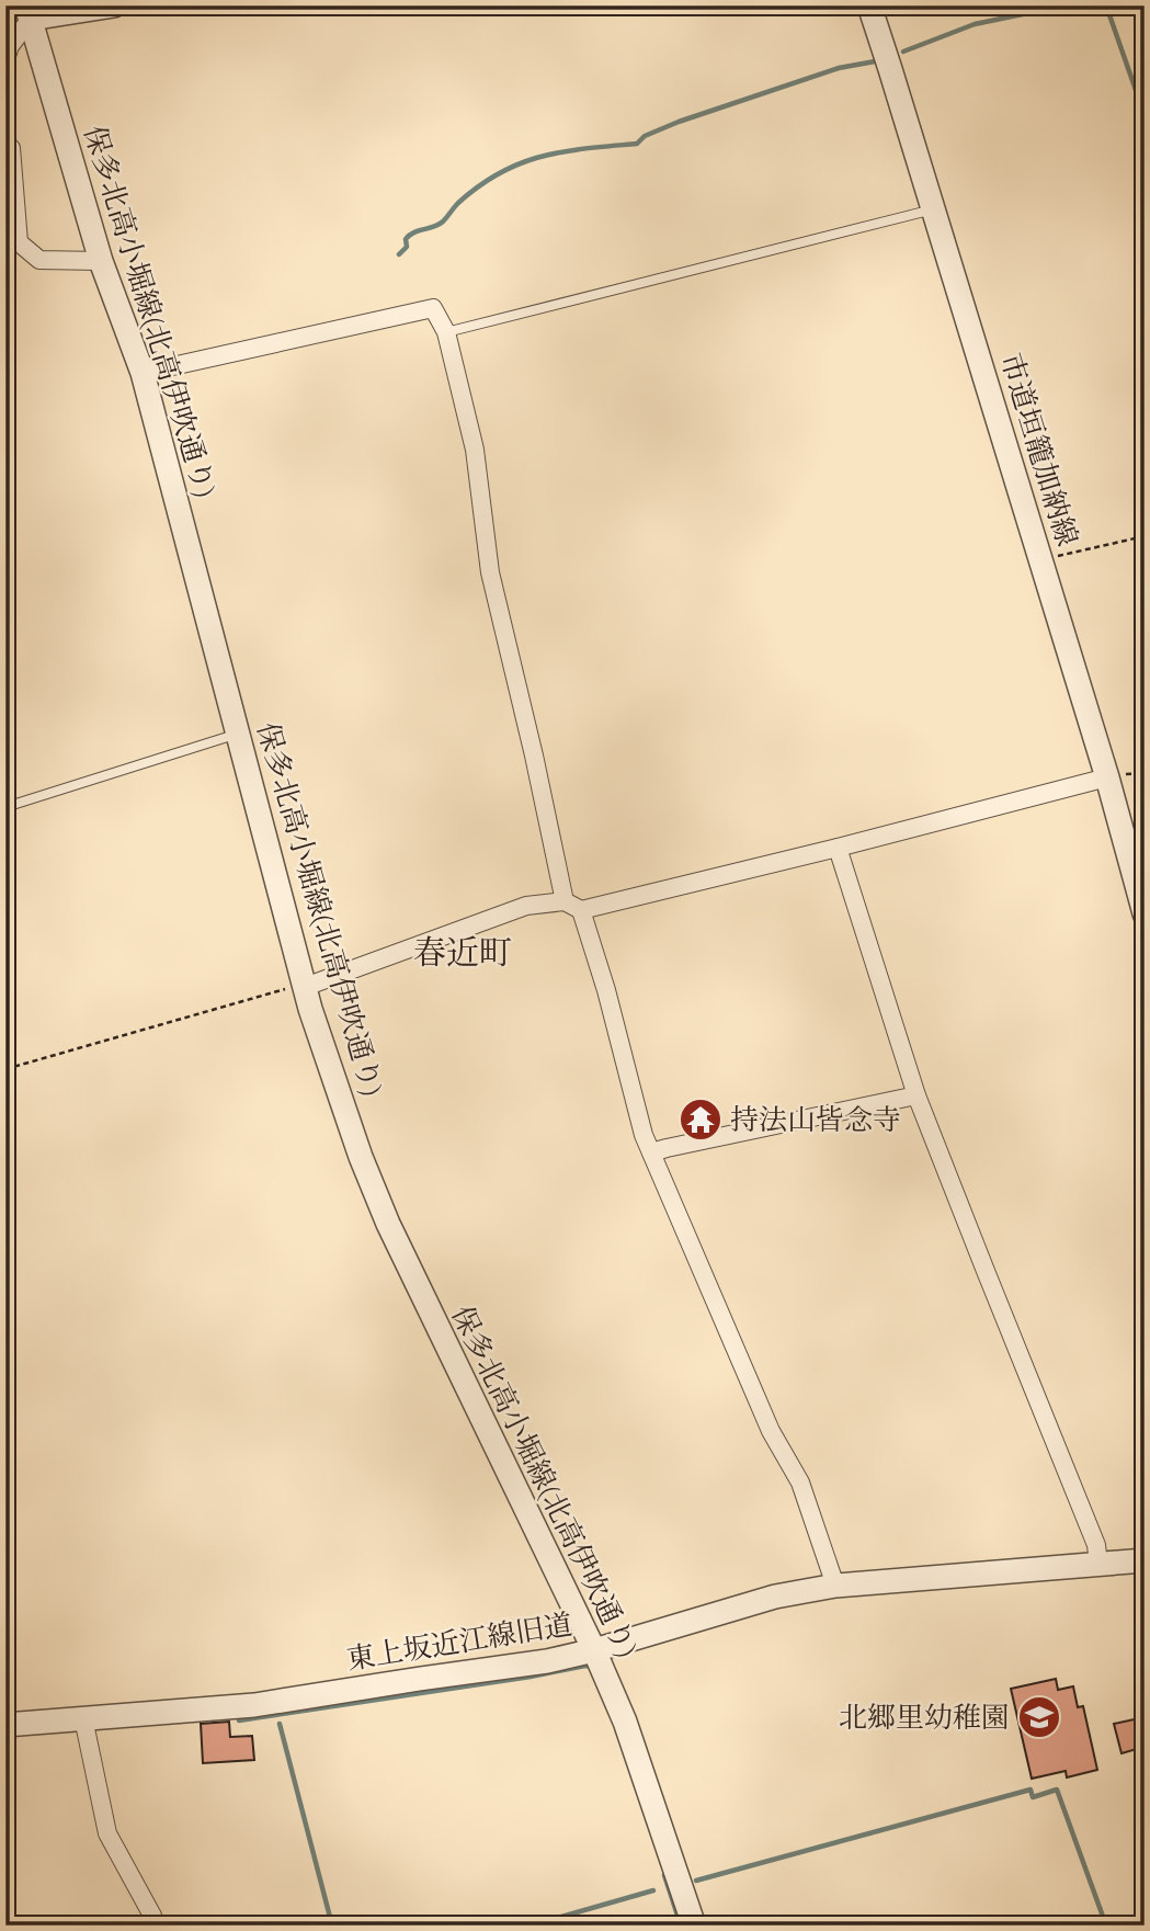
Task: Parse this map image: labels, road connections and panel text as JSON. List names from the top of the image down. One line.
{"streets":{"street":["保多北高小堀線(北高伊吹通り)","市道垣籠加納線","東上坂近江線旧道"]},"crossings":[["保多北高小堀線(北高伊吹通り)","東上坂近江線旧道"]],"districts":["春近町"],"places":{"temple":["持法山皆念寺"],"school or university":["北郷里幼稚園"]}}
